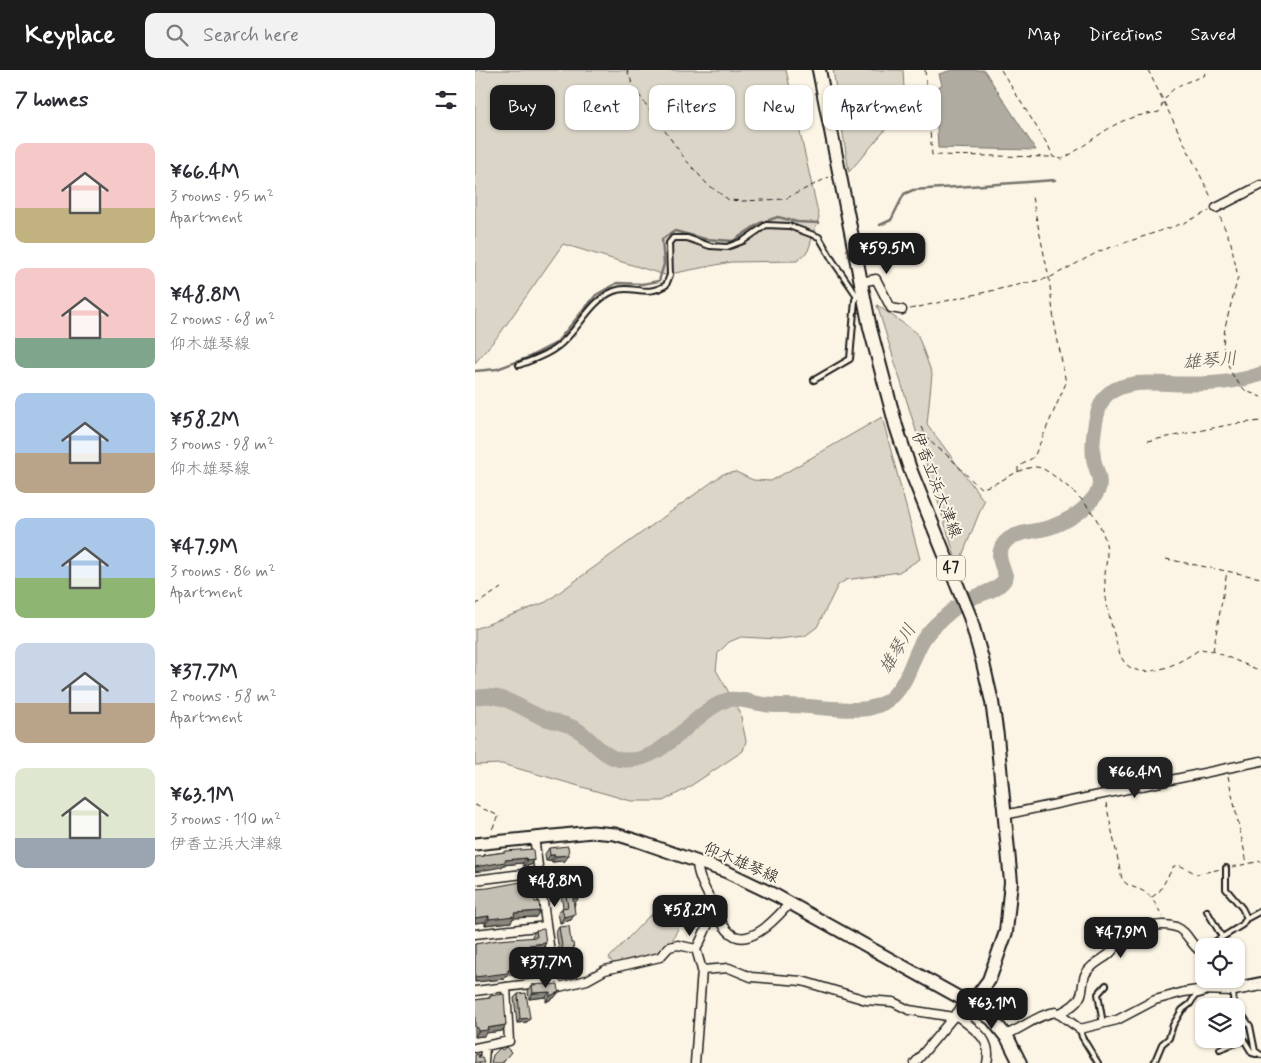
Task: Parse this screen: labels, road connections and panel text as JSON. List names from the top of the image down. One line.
{"streets":{"main road":["伊香立浜大津線","47","仰木雄琴線"]},"crossings":[["伊香立浜大津線","仰木雄琴線"]],"water":["雄琴川"],"page":{"header":"Keyplace","search":"Search here","nav":["Map","Directions","Saved"],"heading":"7 homes","chip":["Buy","Rent","Filters","New","Apartment"],"list":[{"name":"¥66.4M","note":"3 rooms · 95 m² · Apartment"},{"name":"¥48.8M","note":"2 rooms · 68 m² · 仰木雄琴線"},{"name":"¥58.2M","note":"3 rooms · 98 m² · 仰木雄琴線"},{"name":"¥47.9M","note":"3 rooms · 86 m² · Apartment"},{"name":"¥37.7M","note":"2 rooms · 58 m² · Apartment"},{"name":"¥63.1M","note":"3 rooms · 110 m² · 伊香立浜大津線"}],"price":["¥59.5M","¥66.4M","¥48.8M","¥58.2M","¥47.9M","¥37.7M","¥63.1M"]}}
